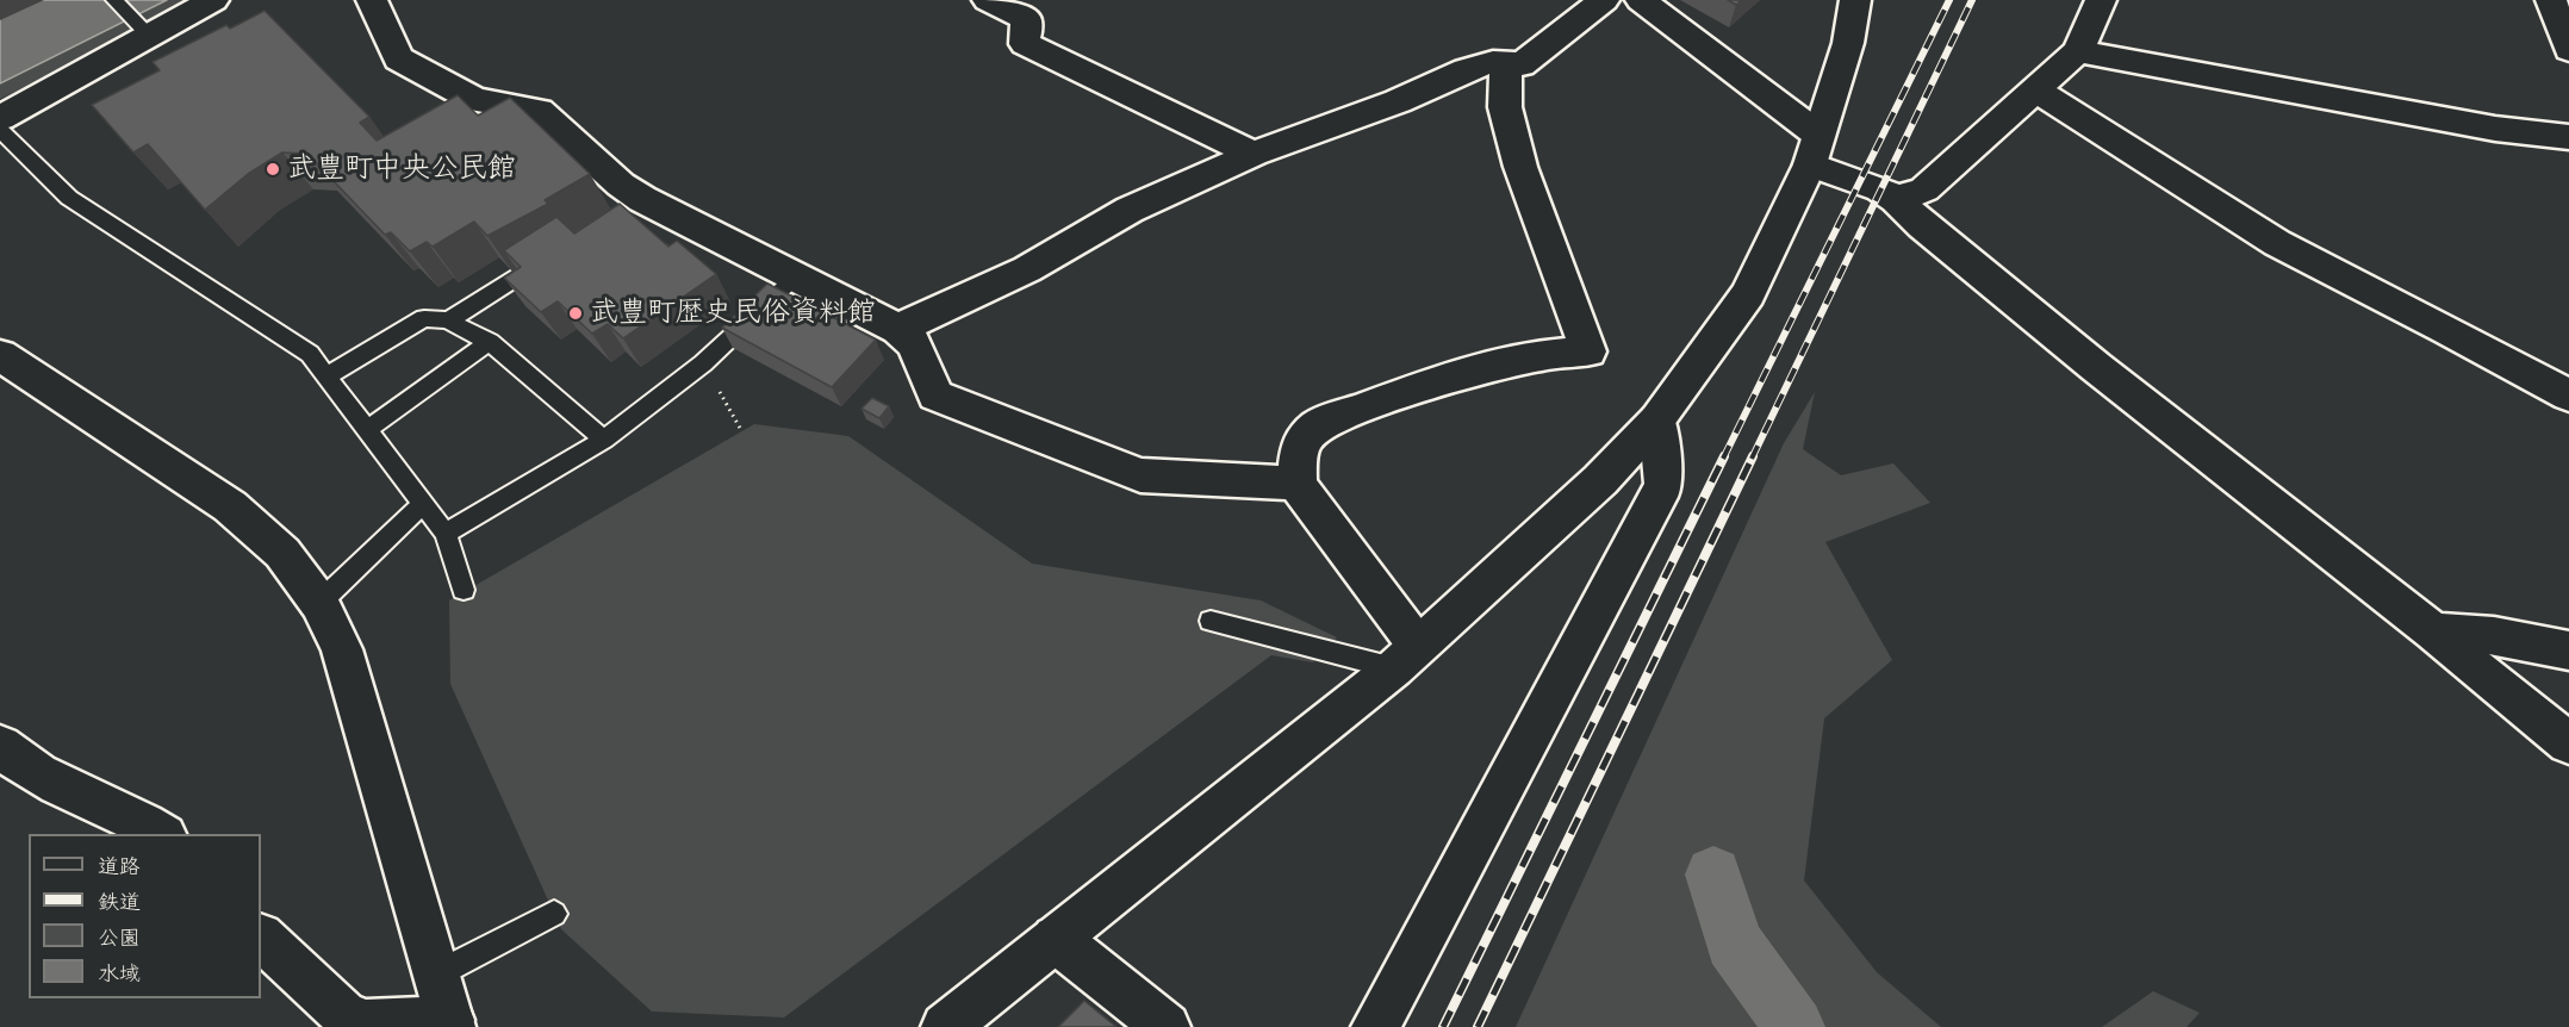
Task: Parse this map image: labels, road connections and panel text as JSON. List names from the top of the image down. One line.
{"places":["武豊町中央公民館","武豊町歴史民俗資料館"],"legend":["道路","鉄道","公園","水域"]}
